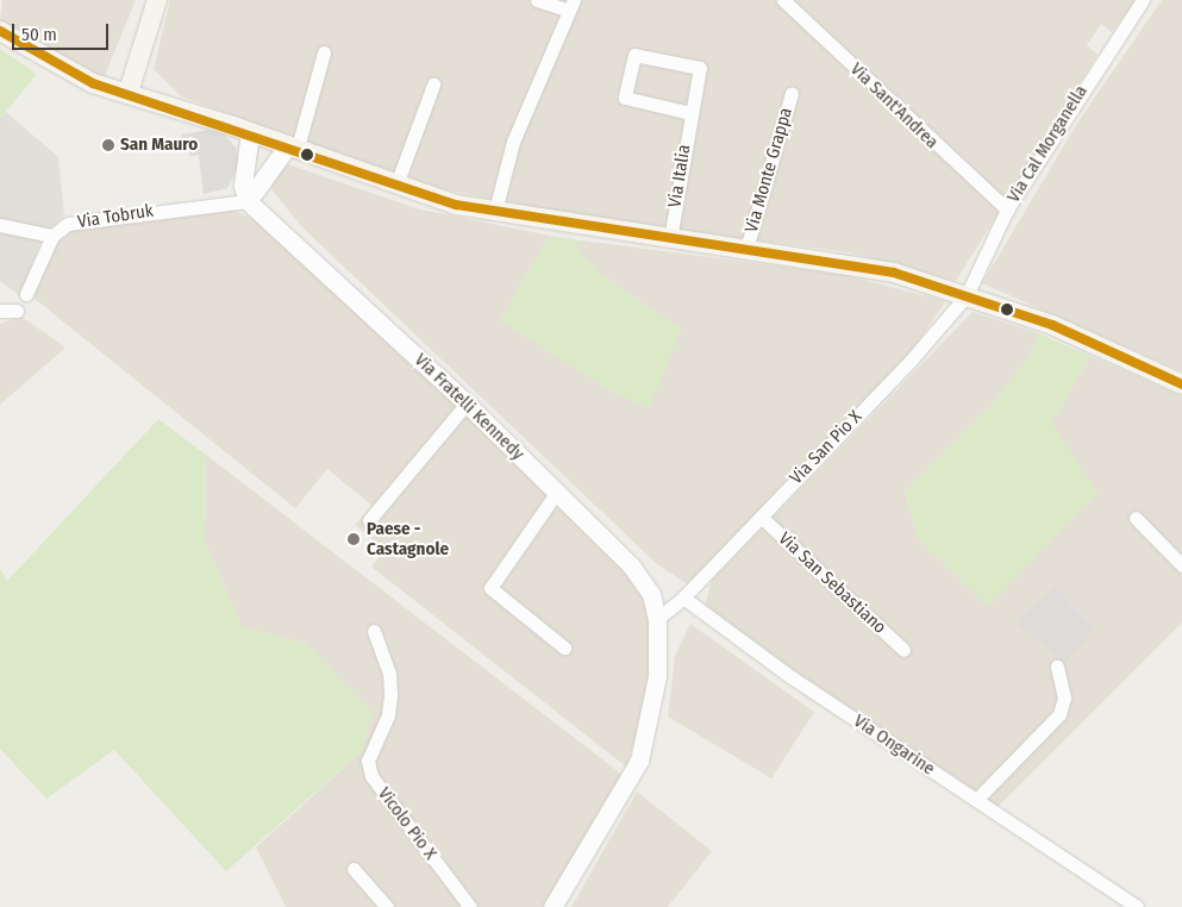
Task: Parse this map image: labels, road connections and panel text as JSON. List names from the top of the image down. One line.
{"streets":{"street":["Via Sant'Andrea","Via Cal Morganella","Via Monte Grappa","Via Italia","Via Tobruk","Via Fratelli Kennedy","Via San Pio X","Via San Sebastiano","Via Ongarine","Vicolo Pio X"]},"crossings":[["Via Sant'Andrea","Via Cal Morganella"],["Via Cal Morganella","Via San Pio X"],["Via Tobruk","Via Fratelli Kennedy"],["Via San Pio X","Via San Sebastiano"],["Via San Pio X","Via Ongarine"]],"places":["San Mauro","Paese - Castagnole"],"scale_bar":"50 m"}
